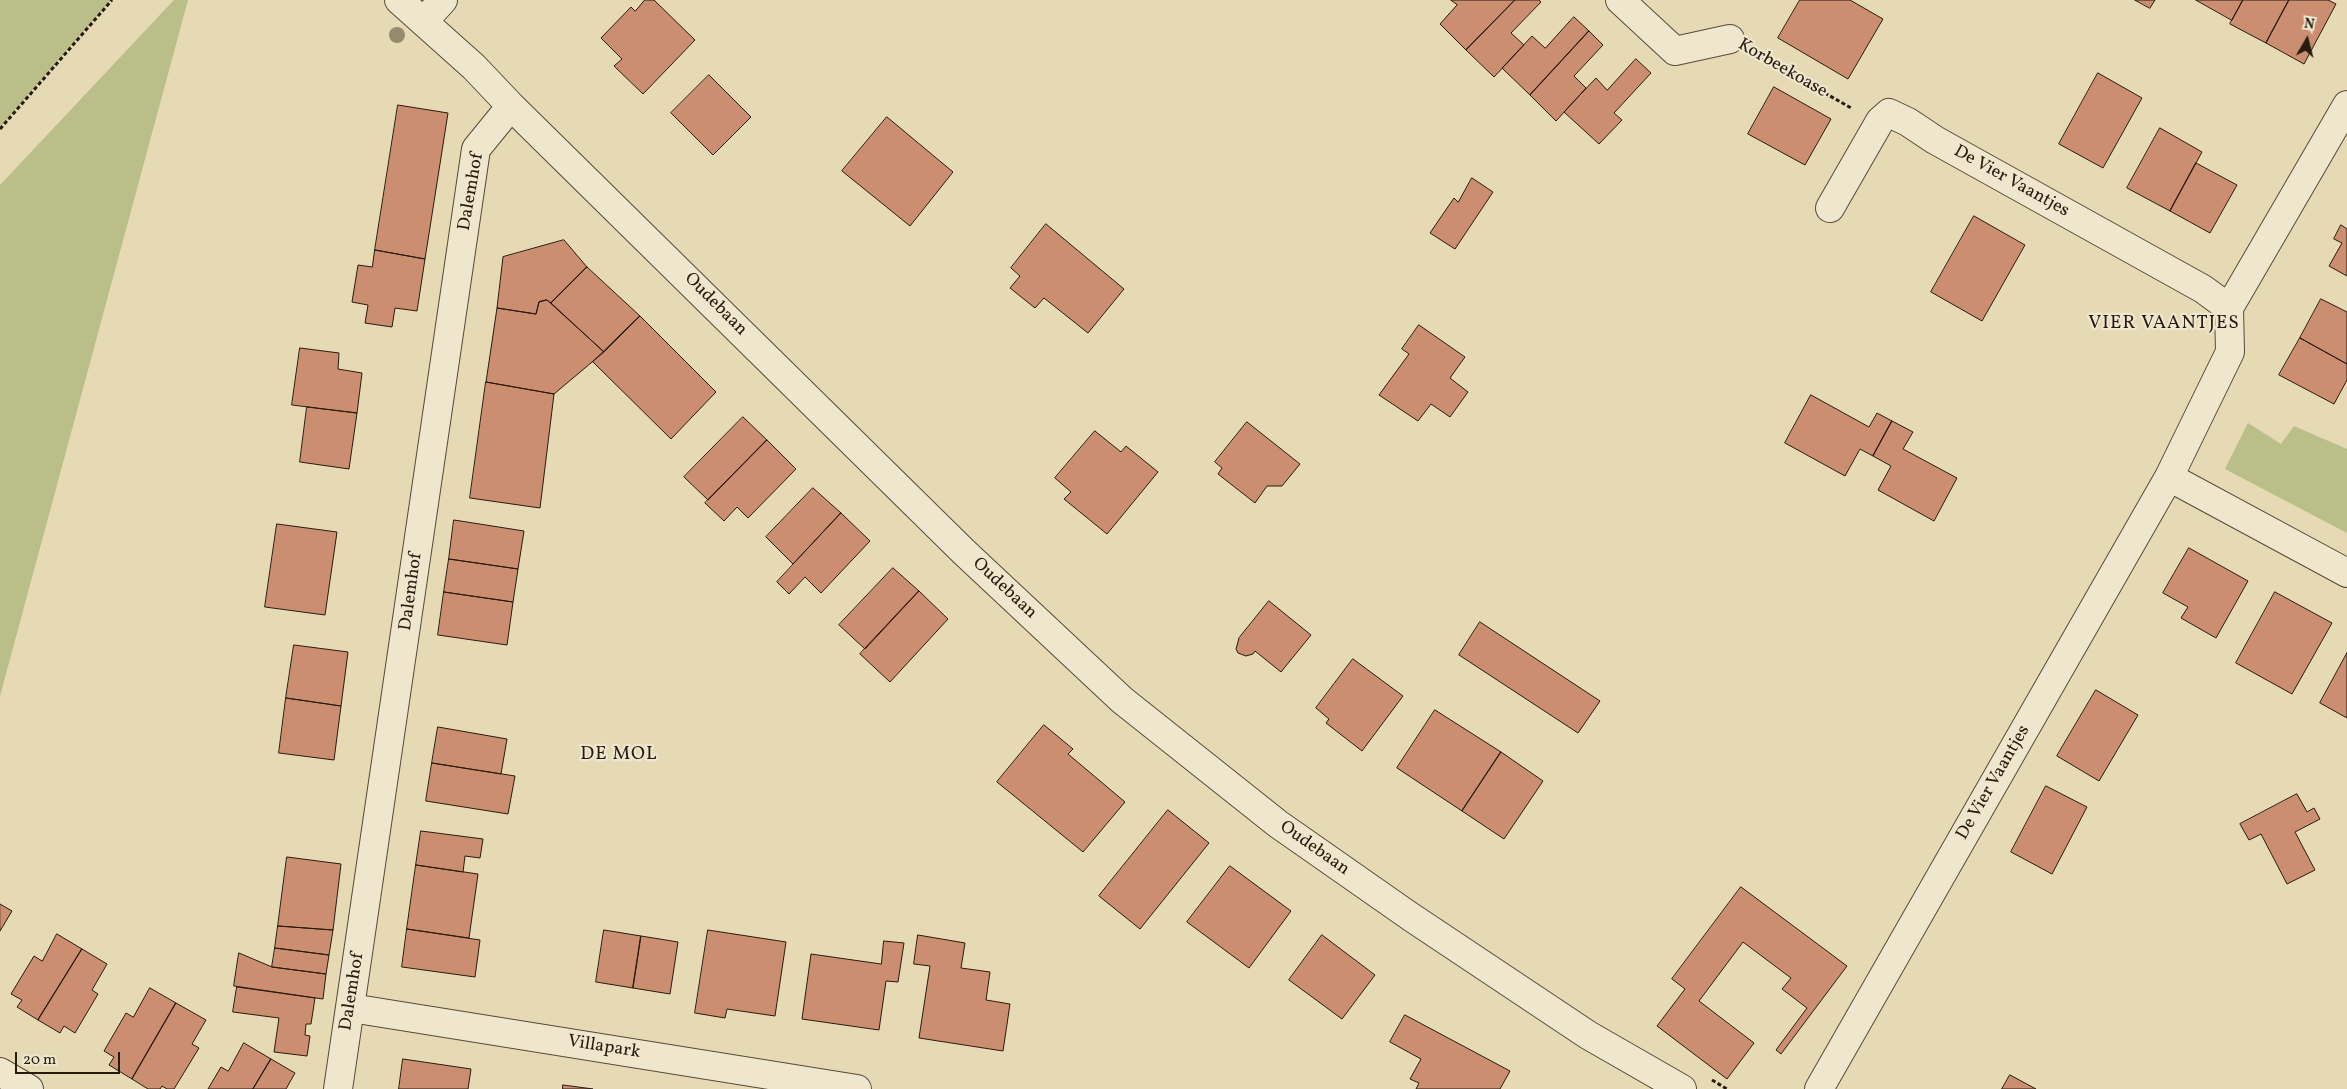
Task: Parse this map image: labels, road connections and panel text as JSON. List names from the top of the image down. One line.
{"streets":{"street":["Korbeekoase","De Vier Vaantjes","Dalemhof","Oudebaan","Villapark"]},"crossings":[["Dalemhof","Oudebaan"],["Dalemhof","Villapark"]],"districts":["VIER VAANTJES","DE MOL"],"scale_bar":"20 m","north":"top"}
